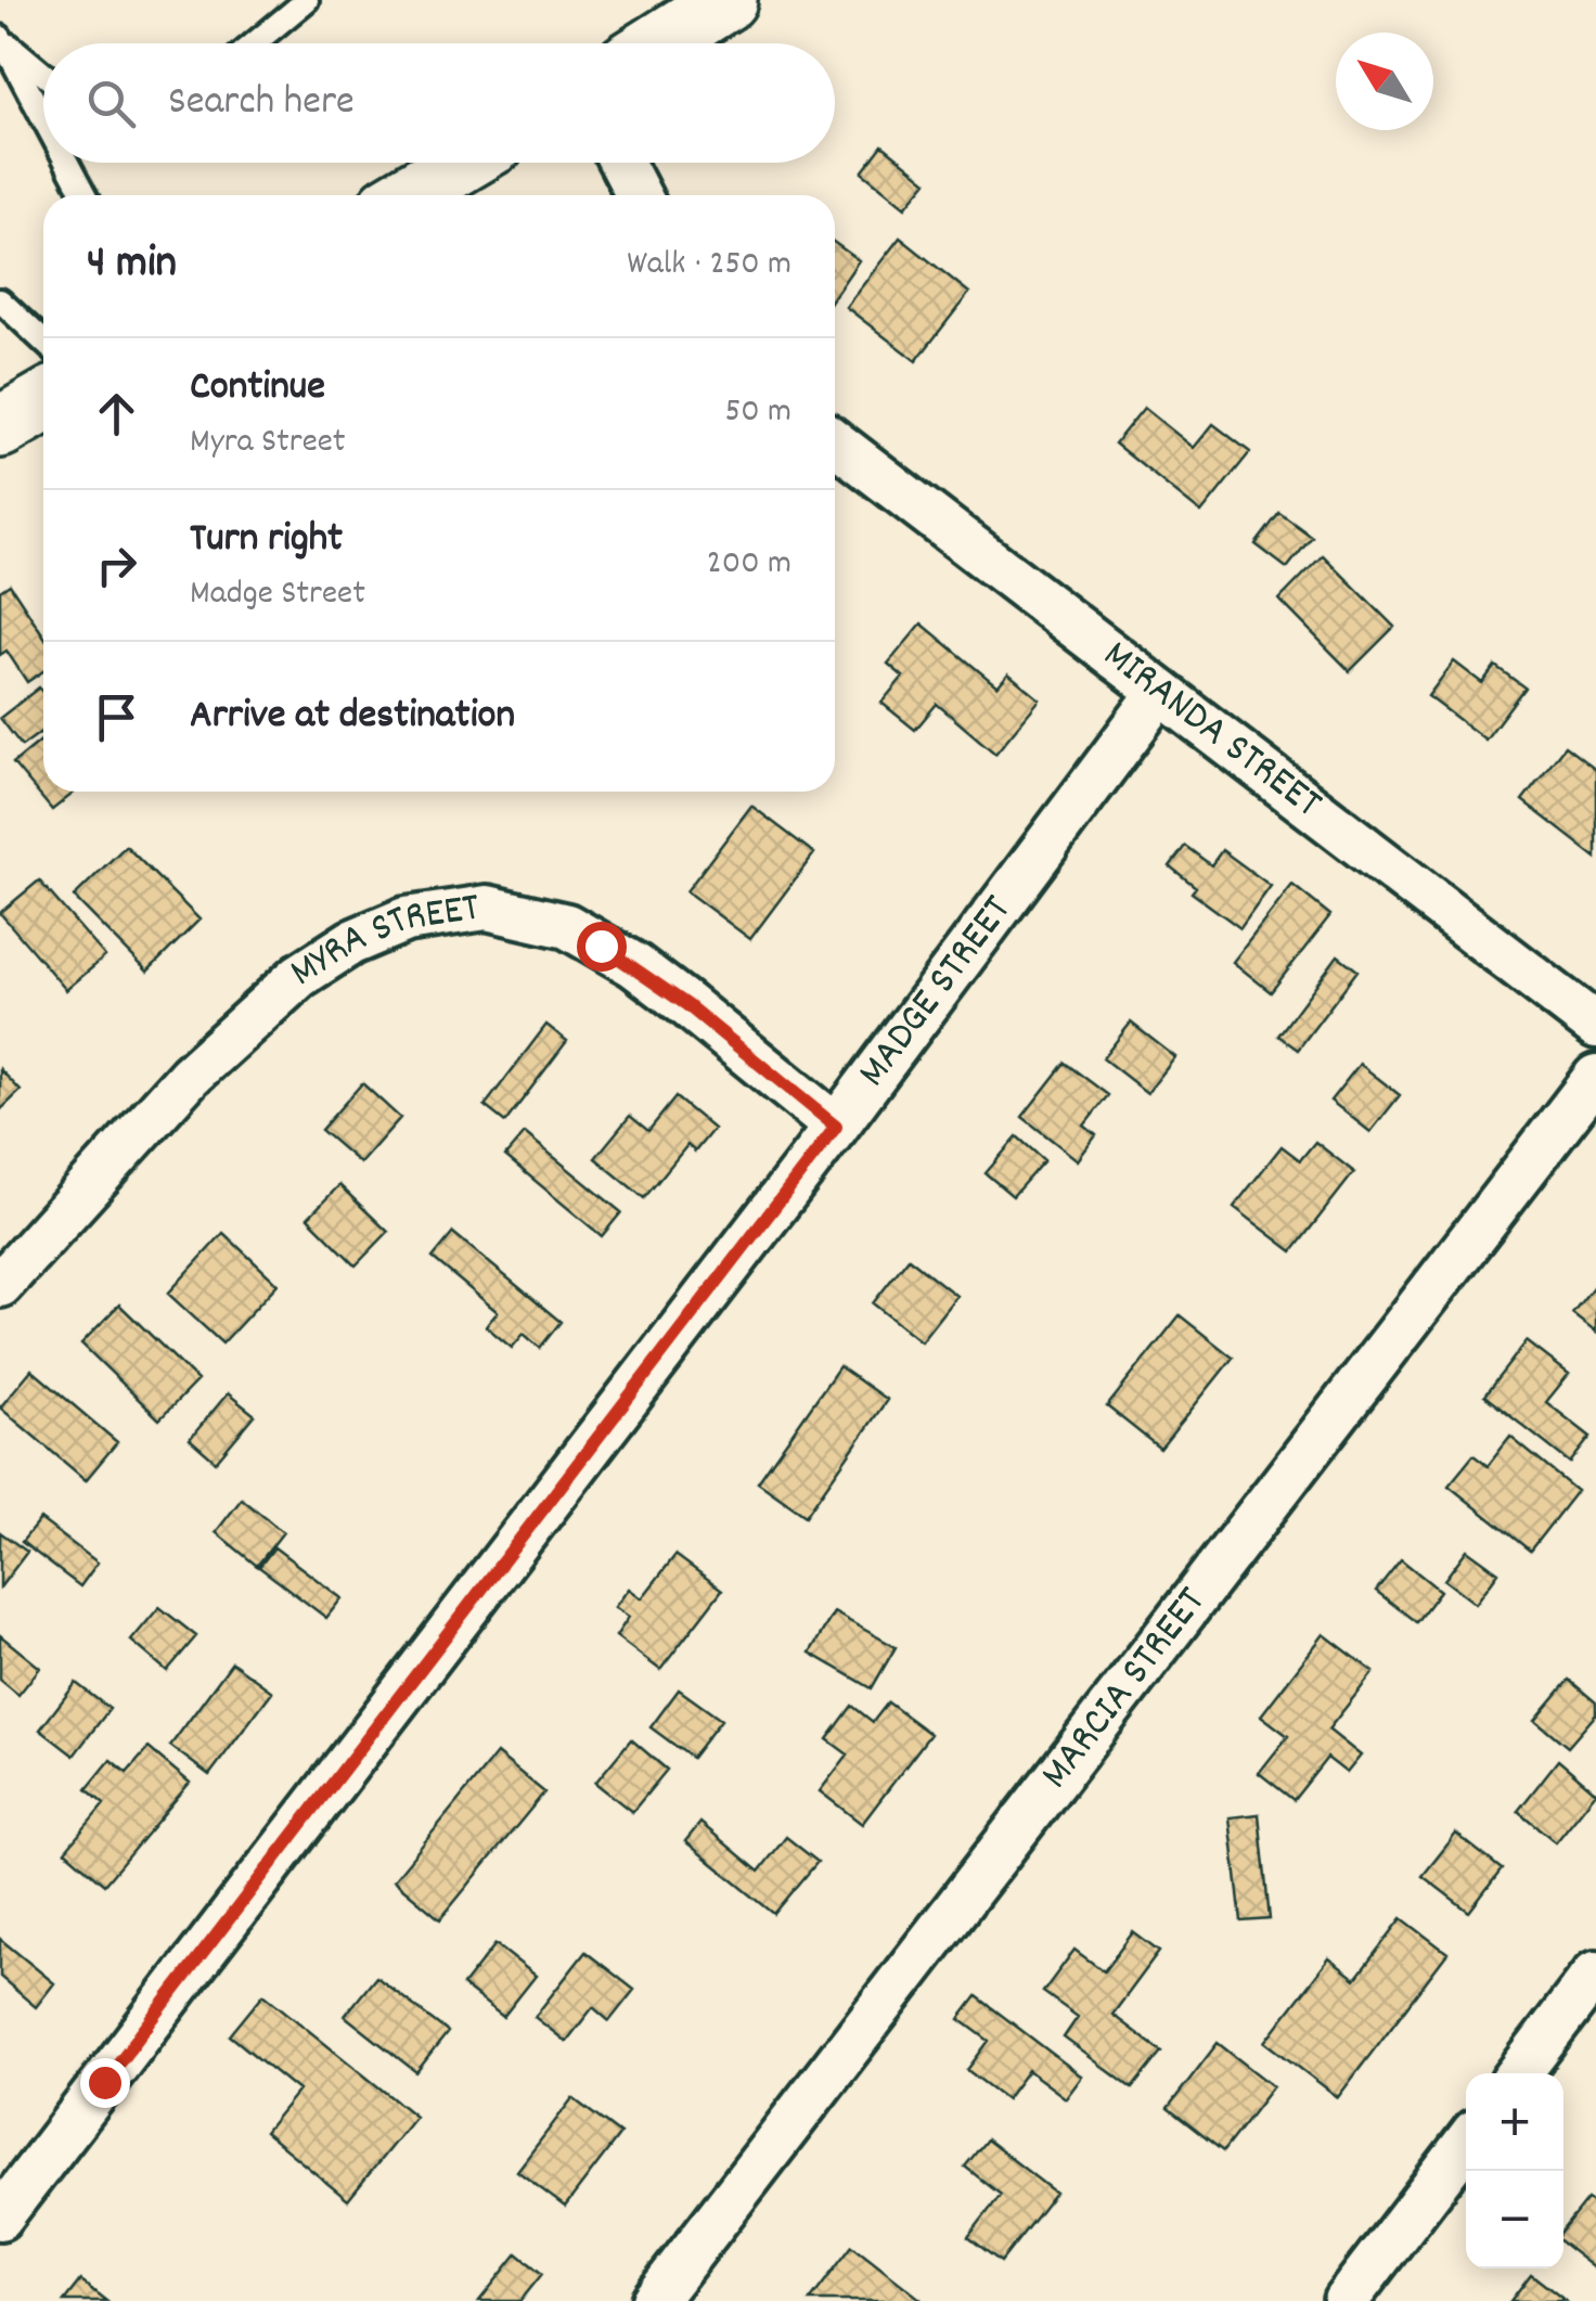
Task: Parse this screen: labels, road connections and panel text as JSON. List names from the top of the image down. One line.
{"streets":{"street":["MIRANDA STREET","MYRA STREET","MADGE STREET","MARCIA STREET"]},"crossings":[["MIRANDA STREET","MADGE STREET"],["MYRA STREET","MADGE STREET"]],"north":"top left","page":{"search":"Search here","heading":["4 min","Walk · 250 m"],"list":[["Continue","Myra Street","50 m"],["Turn right","Madge Street","200 m"],"Arrive at destination"],"map_buttons":["+","−"]}}
